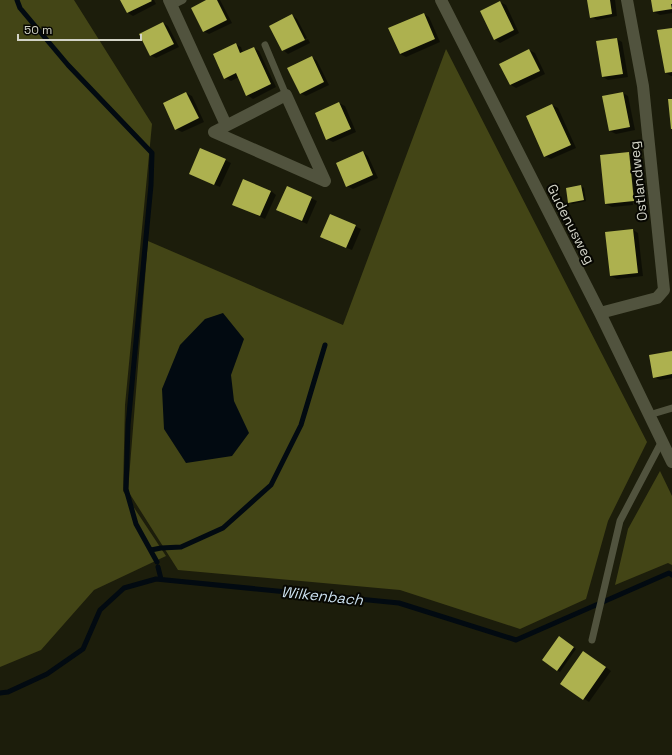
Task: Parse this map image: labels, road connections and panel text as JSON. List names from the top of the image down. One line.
{"streets":{"street":["Ostlandweg","Gudenusweg"]},"crossings":[["Ostlandweg","Gudenusweg"]],"water":["Wilkenbach"],"scale_bar":"50 m"}
